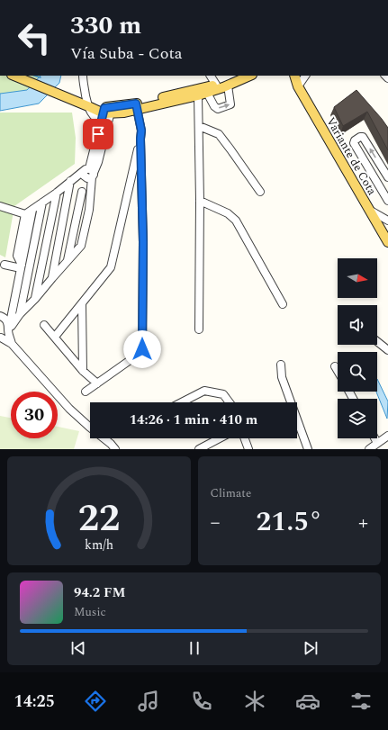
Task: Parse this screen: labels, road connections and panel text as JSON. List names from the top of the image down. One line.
{"streets":{"main road":["Variante de Cota"]},"north":"right","page":{"turn":["330 m","Vía Suba - Cota"],"limit":"30","trip":"14:26 · 1 min · 410 m","tile":"Climate","heat":["−","21.5°","+"],"song":["94.2 FM","Music"],"tabs":"14:25","gauge":["22","km/h"]}}
